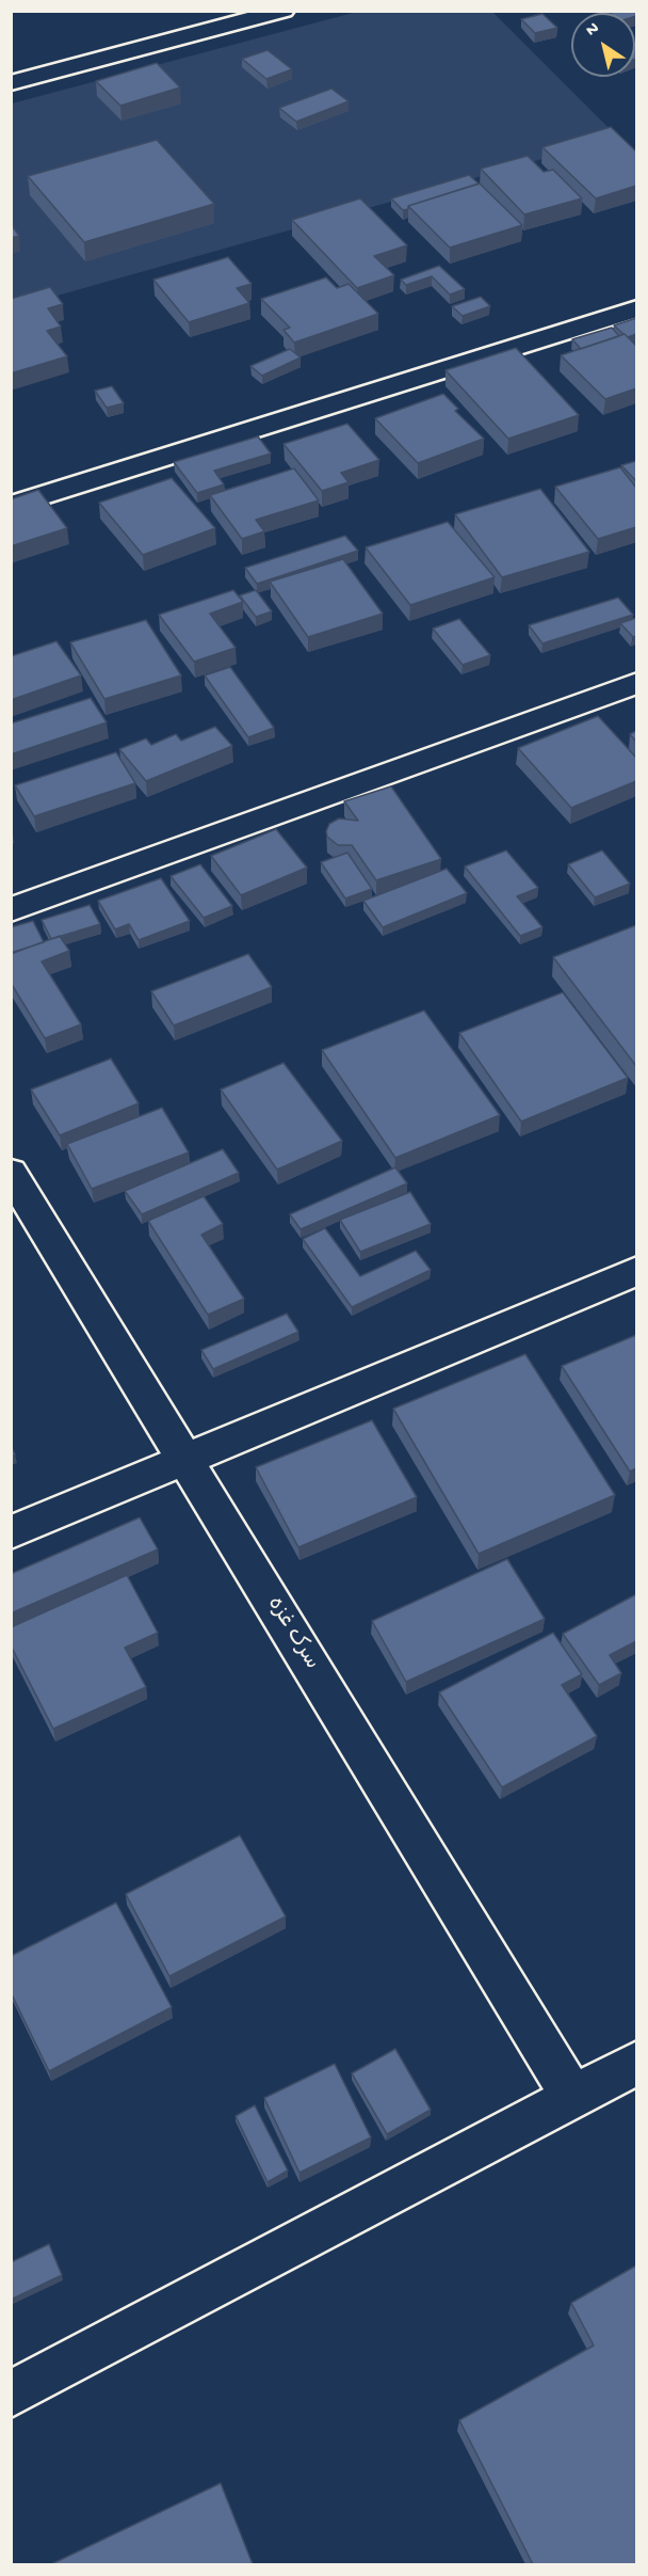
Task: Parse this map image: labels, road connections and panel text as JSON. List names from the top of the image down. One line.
{"streets":{"street":["سرک غزه"]},"north":"top left"}
